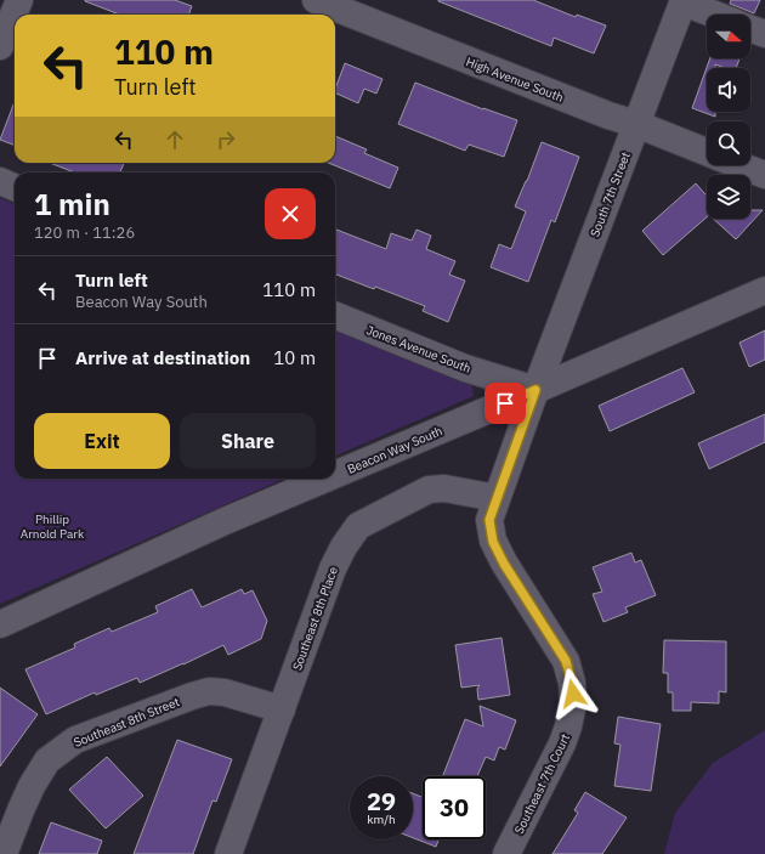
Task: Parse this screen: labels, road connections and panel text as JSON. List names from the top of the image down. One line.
{"streets":{"street":["High Avenue South","South 7th Street","Jones Avenue South","Beacon Way South","Southeast 8th Place","Southeast 8th Street","Southeast 7th Court"]},"crossings":[["High Avenue South","South 7th Street"],["South 7th Street","Jones Avenue South"],["South 7th Street","Beacon Way South"],["South 7th Street","Southeast 7th Court"],["Jones Avenue South","Beacon Way South"],["Jones Avenue South","Southeast 7th Court"],["Beacon Way South","Southeast 7th Court"],["Southeast 8th Place","Southeast 8th Street"],["Southeast 8th Place","Southeast 7th Court"]],"parks":["Phillip Arnold Park"],"north":"right","page":{"turn":["110 m","Turn left"],"heading":["1 min","120 m · 11:26"],"list":[{"name":"Turn left","note":"Beacon Way South","value":"110 m"},{"name":"Arrive at destination","value":"10 m"}],"buttons":["Exit","Share"],"speed":"29 km/h","limit":"30"}}
